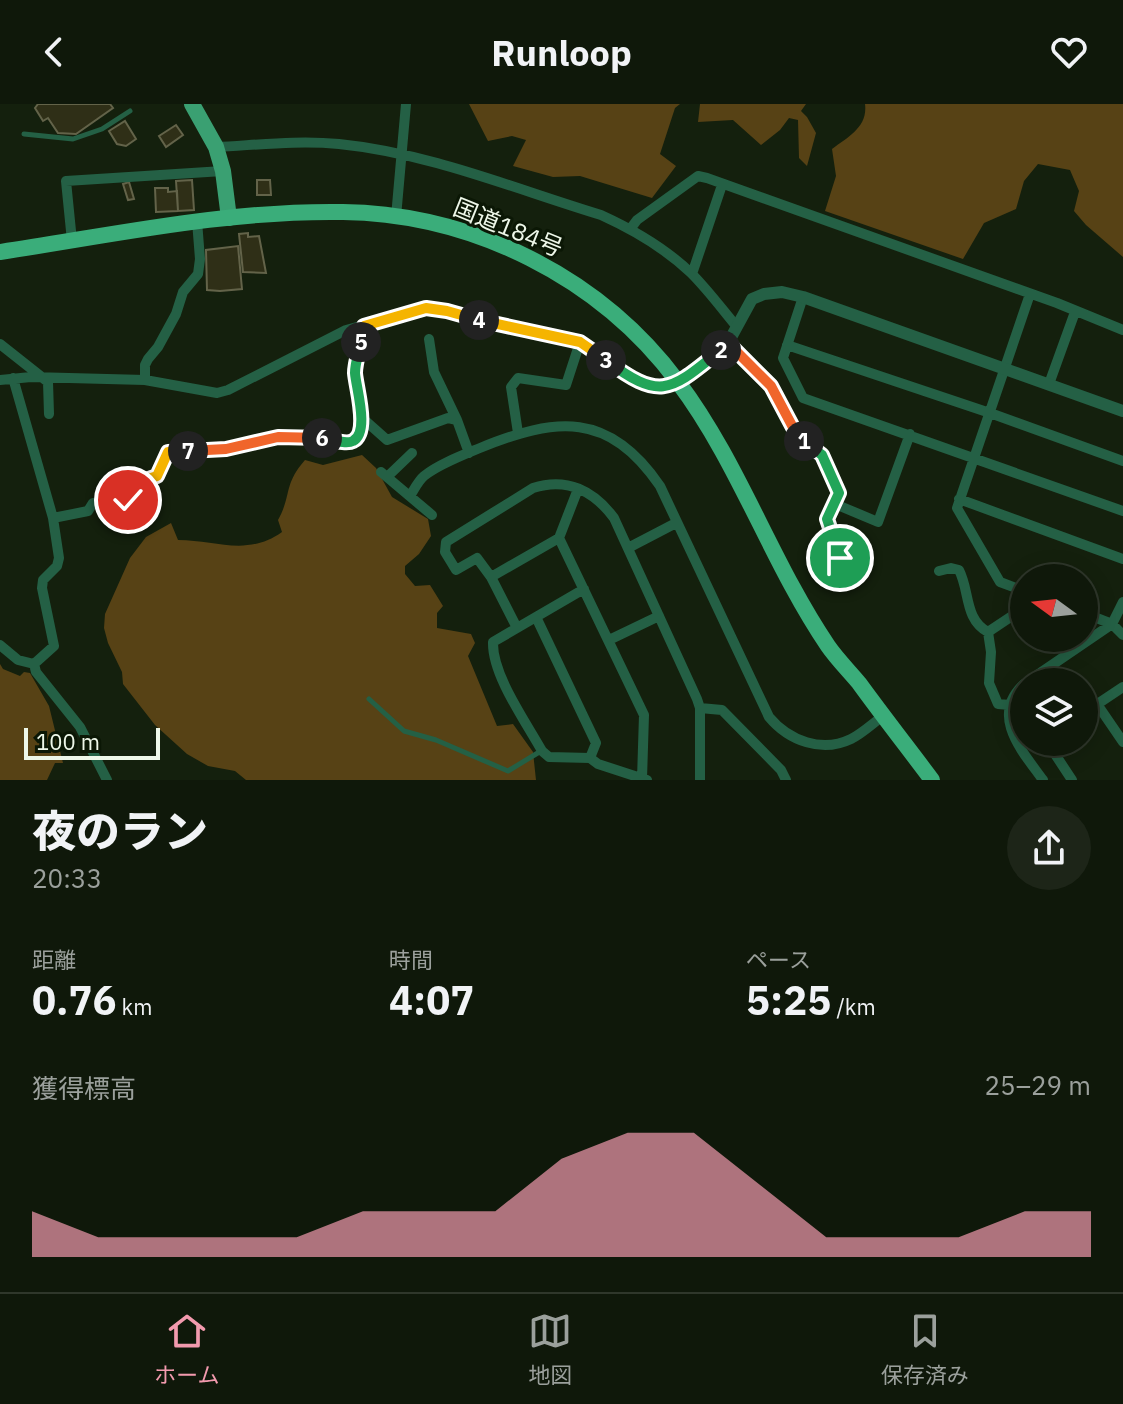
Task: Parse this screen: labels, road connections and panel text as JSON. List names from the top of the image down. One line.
{"streets":{"highway":["国道184号"]},"scale_bar":"100 m","north":"left","page":{"header":"Runloop","pins":["4","5","2","3","6","1","7"],"scale":"100 m","heading":["夜のラン","20:33"],"stats":[["距離","0.76 km"],["時間","4:07"],["ペース","5:25 /km"]],"chart":["獲得標高","25–29 m"],"tabs":["ホーム","地図","保存済み"]}}
